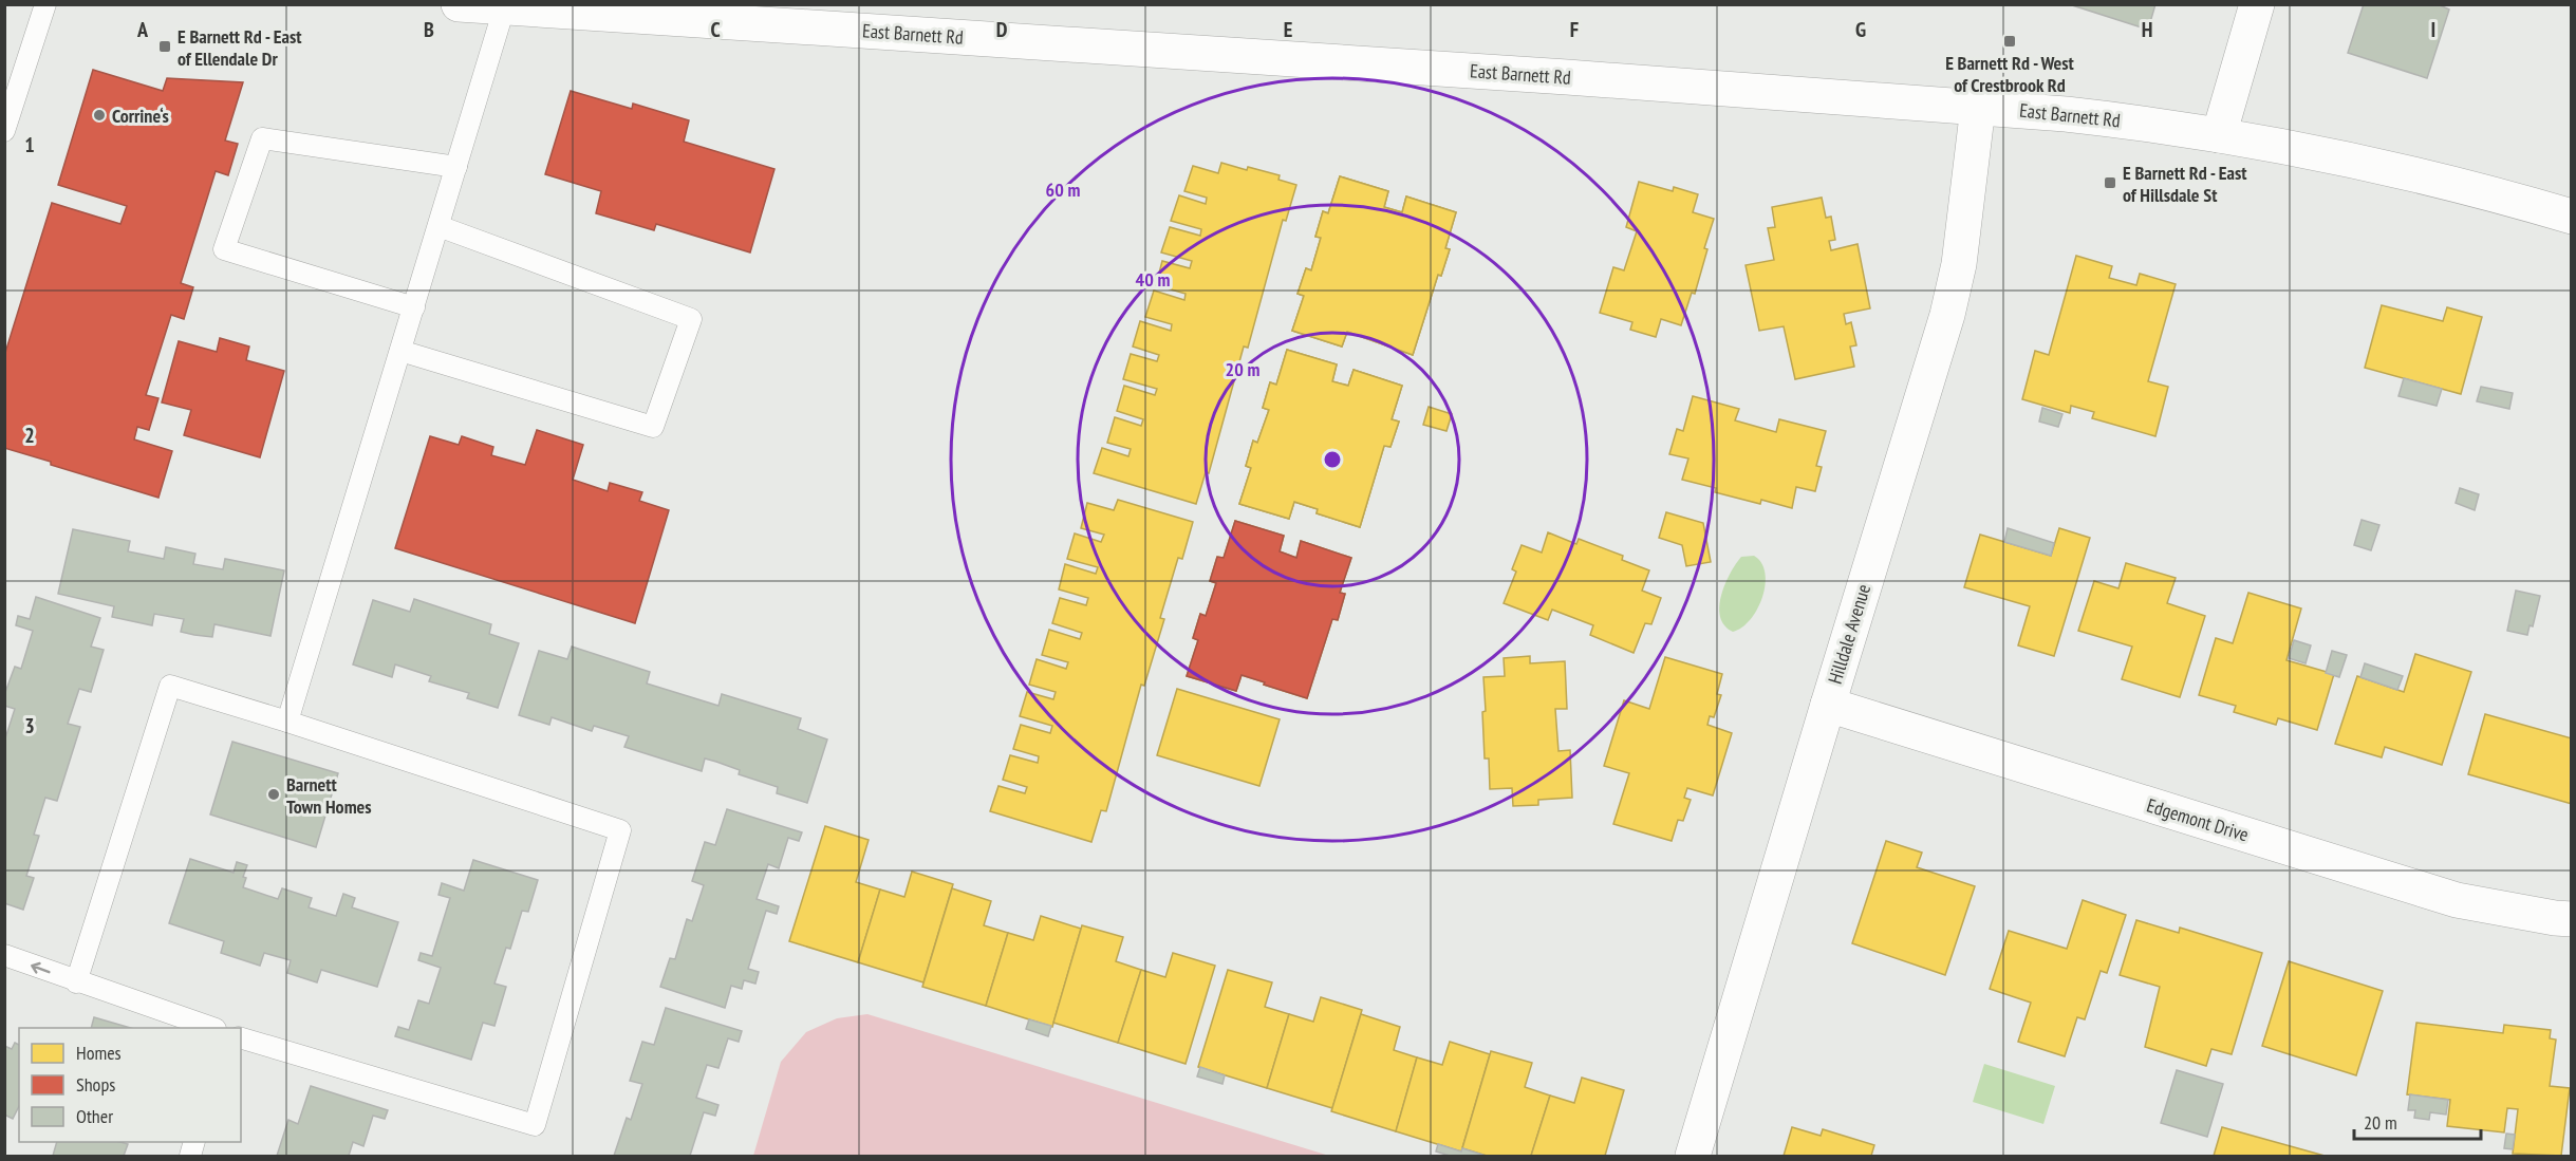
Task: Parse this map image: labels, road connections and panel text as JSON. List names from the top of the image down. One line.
{"streets":{"main road":["East Barnett Rd","Hilldale Avenue","Edgemont Drive"]},"crossings":[["East Barnett Rd","Hilldale Avenue"],["Hilldale Avenue","Edgemont Drive"]],"places":{"transit":["E Barnett Rd - West of Crestbrook Rd","E Barnett Rd - East of Ellendale Dr","E Barnett Rd - East of Hillsdale St"],"other":["Corrine‘s","Barnett Town Homes"]},"legend":["Homes","Shops","Other"],"scale_bar":"20 m","grid":{"columns":["A","B","C","D","E","F","G","H","I"],"rows":["1","2","3"]},"rings":["60 m","40 m","20 m"]}
